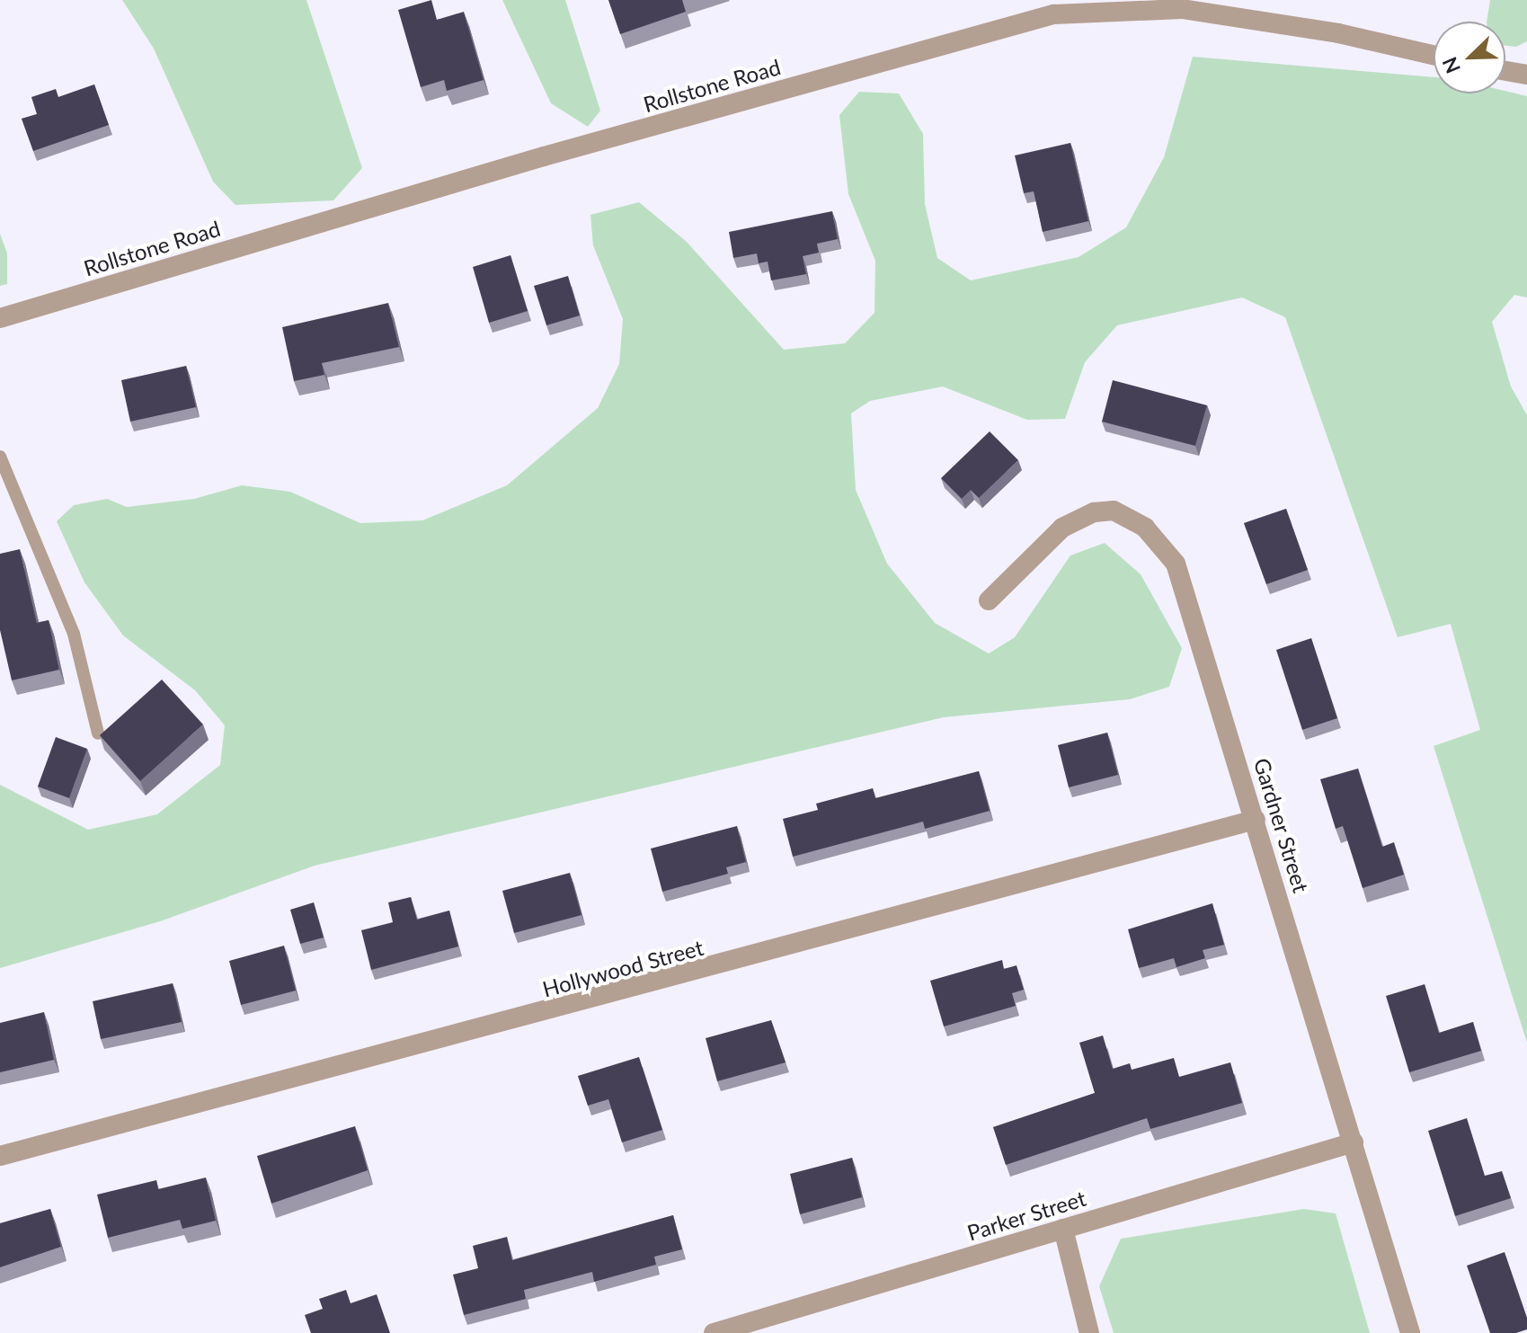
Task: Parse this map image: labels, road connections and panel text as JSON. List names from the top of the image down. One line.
{"streets":{"street":["Rollstone Road","Gardner Street","Hollywood Street","Parker Street"]},"crossings":[["Gardner Street","Hollywood Street"],["Gardner Street","Parker Street"]],"north":"bottom left"}
